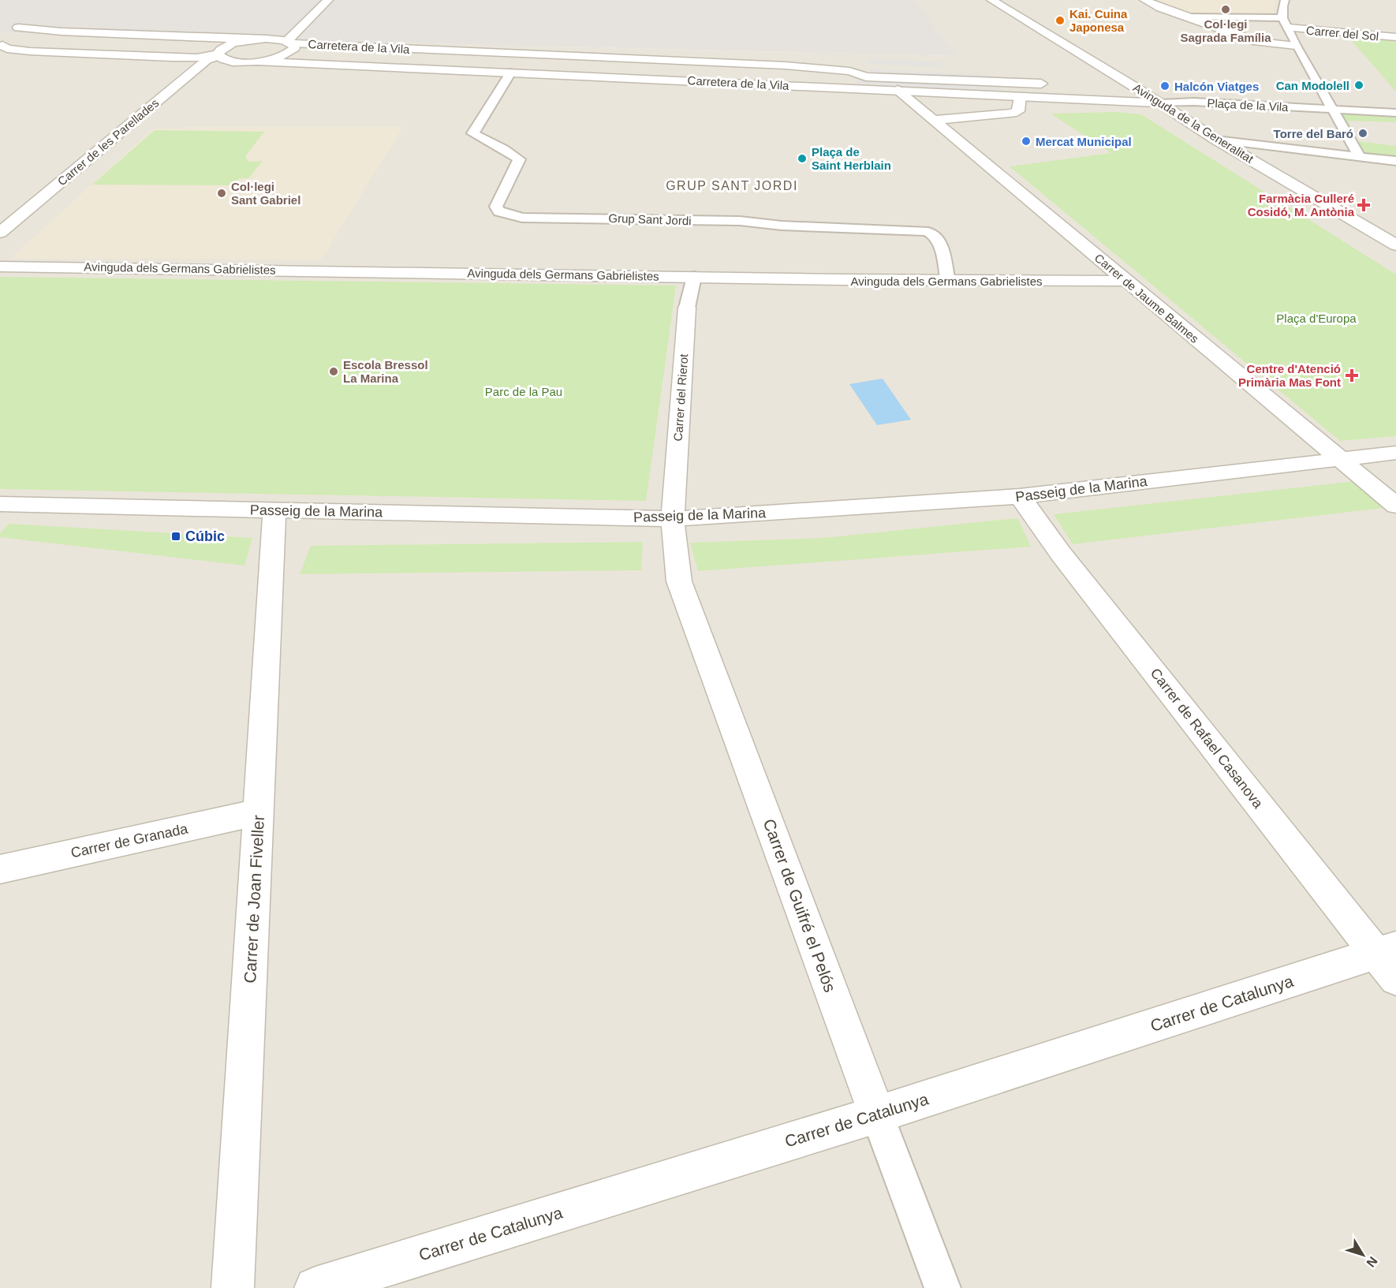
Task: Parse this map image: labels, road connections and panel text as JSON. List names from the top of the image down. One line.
{"streets":{"street":["Carrer del Sol","Carretera de la Vila","Plaça de la Vila","Avinguda de la Generalitat","Carrer de les Parellades","Grup Sant Jordi","Avinguda dels Germans Gabrielistes","Carrer de Jaume Balmes","Carrer del Rierot","Passeig de la Marina","Carrer de Rafael Casanova","Carrer de Granada","Carrer de Joan Fiveller","Carrer de Guifré el Pelós","Carrer de Catalunya"]},"crossings":[["Carretera de la Vila","Plaça de la Vila"],["Carretera de la Vila","Avinguda de la Generalitat"],["Carretera de la Vila","Grup Sant Jordi"],["Carretera de la Vila","Carrer de Jaume Balmes"],["Plaça de la Vila","Avinguda de la Generalitat"],["Grup Sant Jordi","Avinguda dels Germans Gabrielistes"],["Avinguda dels Germans Gabrielistes","Carrer de Jaume Balmes"],["Avinguda dels Germans Gabrielistes","Carrer del Rierot"],["Carrer de Jaume Balmes","Passeig de la Marina"],["Carrer del Rierot","Passeig de la Marina"],["Carrer del Rierot","Carrer de Guifré el Pelós"],["Passeig de la Marina","Carrer de Rafael Casanova"],["Passeig de la Marina","Carrer de Joan Fiveller"],["Passeig de la Marina","Carrer de Guifré el Pelós"],["Carrer de Rafael Casanova","Carrer de Catalunya"],["Carrer de Granada","Carrer de Joan Fiveller"],["Carrer de Guifré el Pelós","Carrer de Catalunya"]],"districts":["GRUP SANT JORDI"],"parks":["Plaça d'Europa","Parc de la Pau"],"places":{"other":["Col·legi Sagrada Família","Kai. Cuina Japonesa","Can Modolell","Halcón Viatges","Torre del Baró","Mercat Municipal","Plaça de Saint Herblain","Col·legi Sant Gabriel","Escola Bressol La Marina"],"health":["Farmàcia Culleré Cosidó, M. Antònia","Centre d'Atenció Primària Mas Font"],"transit":["Cúbic"]},"north":"bottom right"}
